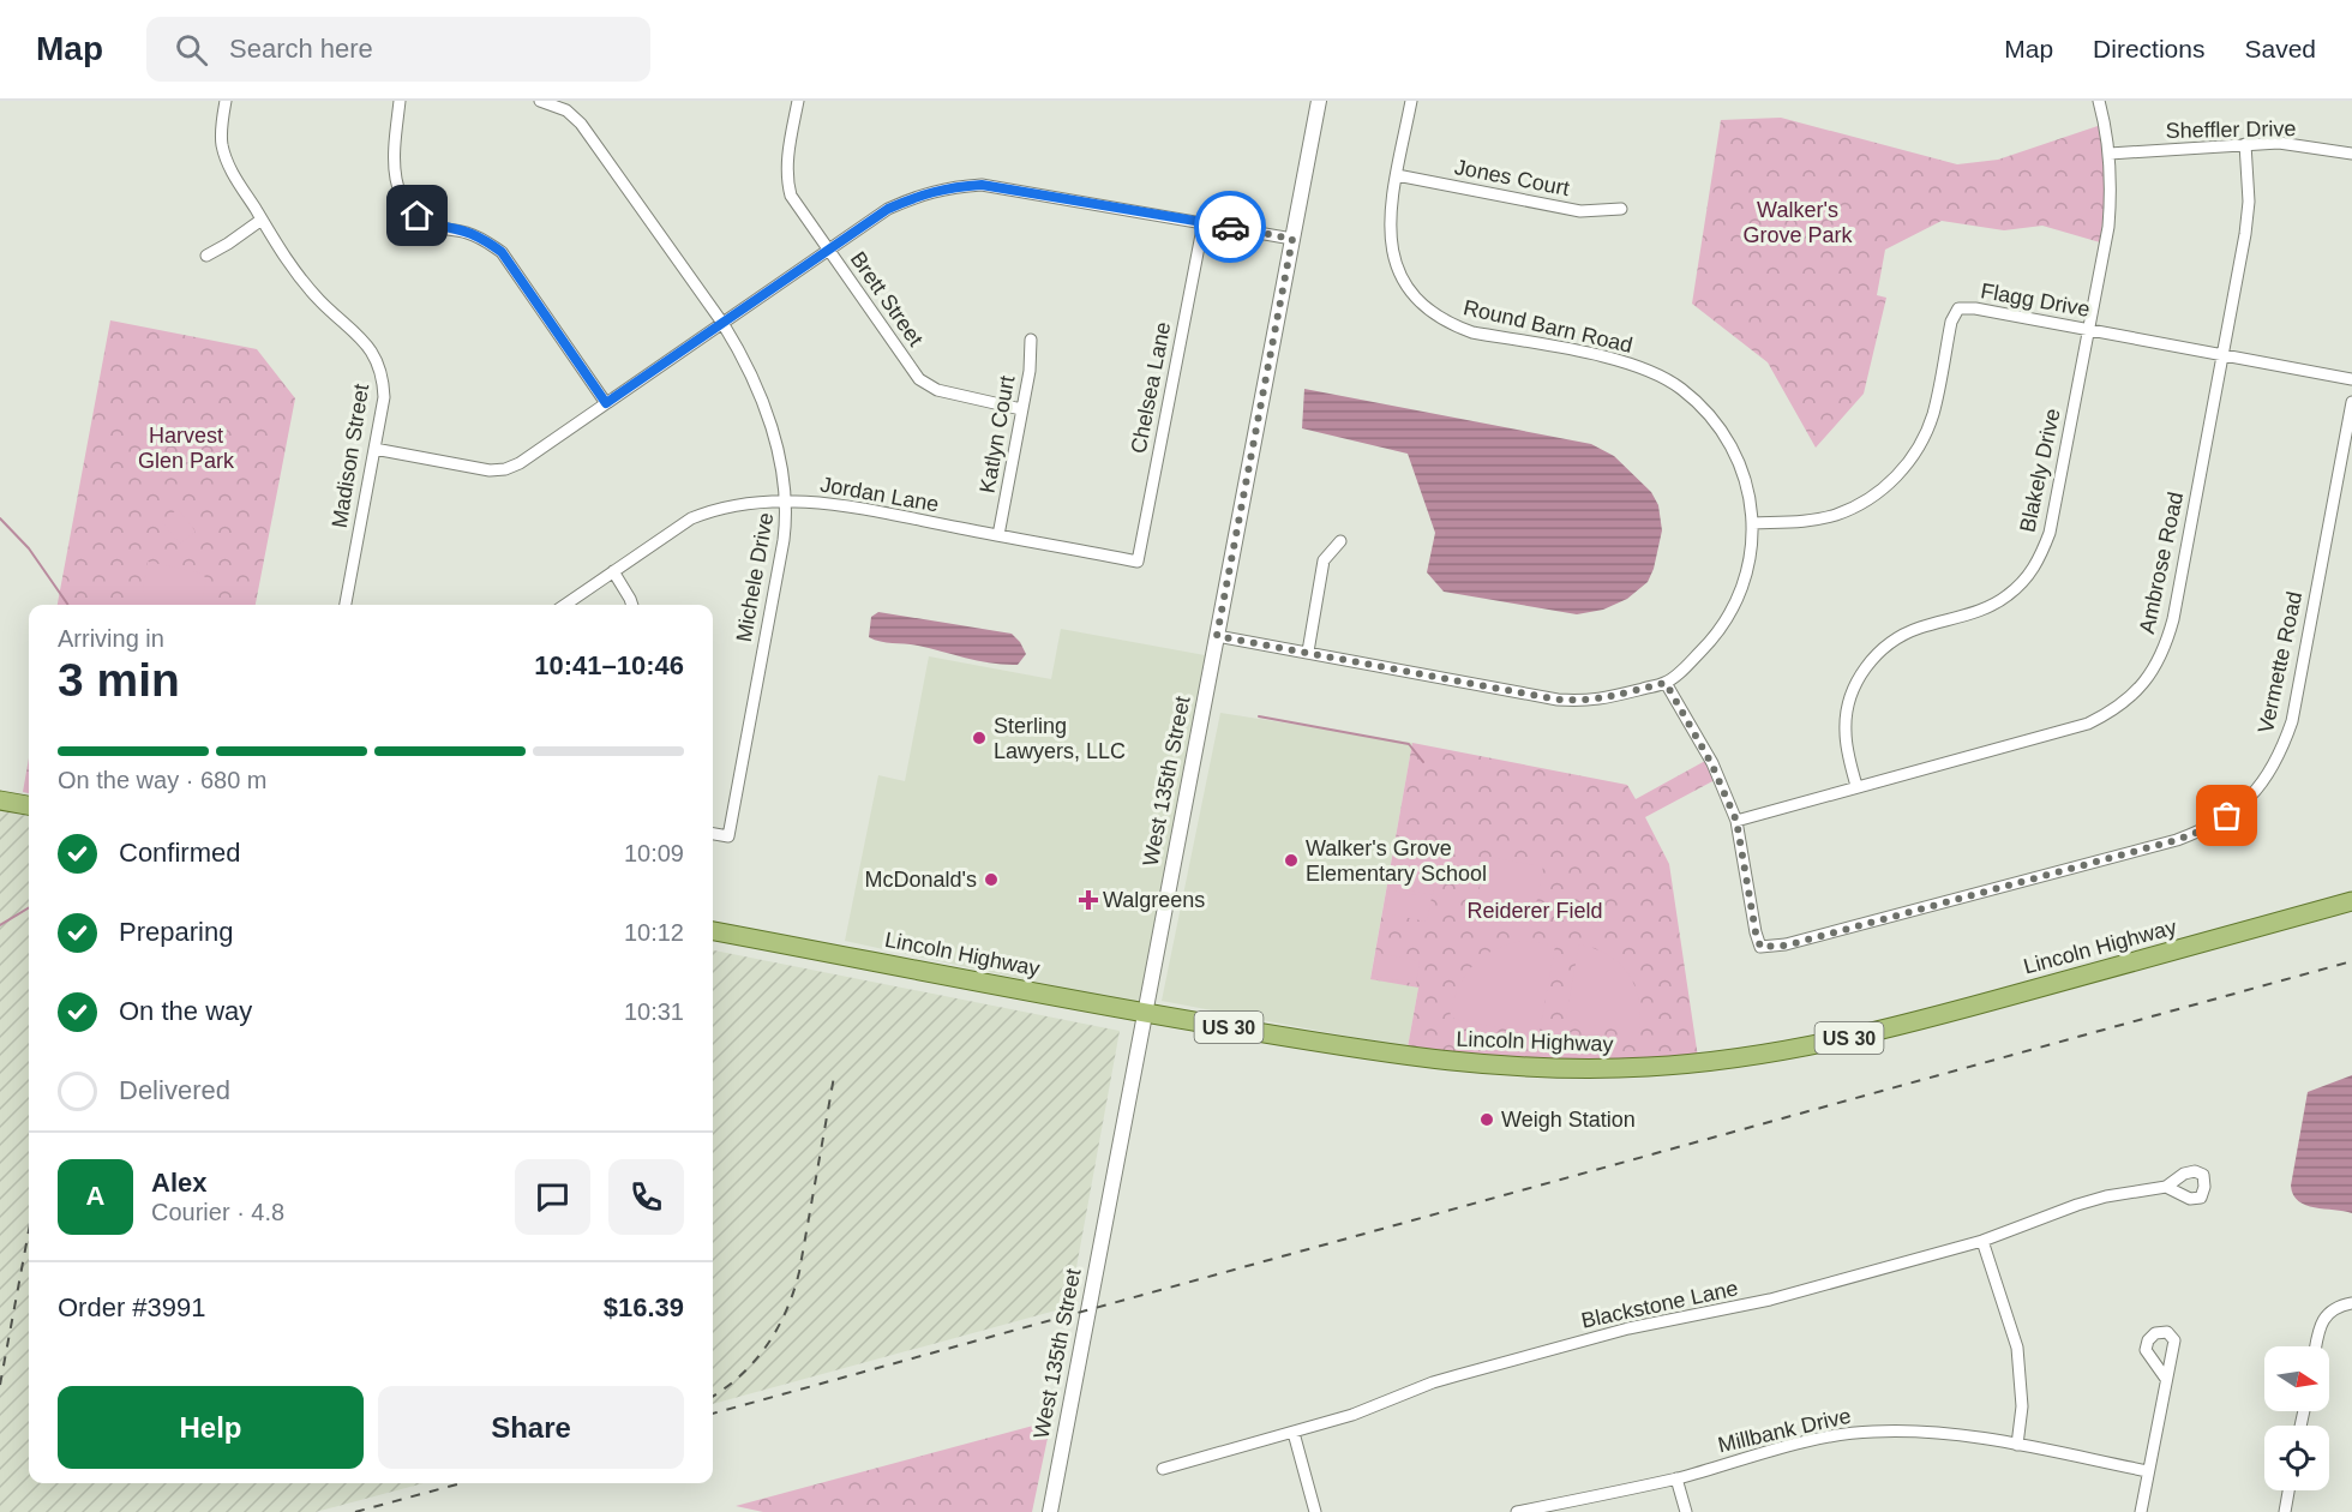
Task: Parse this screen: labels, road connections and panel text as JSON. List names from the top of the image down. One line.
{"streets":{"main road":["Lincoln Highway","US 30"],"street":["Sheffler Drive","Jones Court","Brett Street","Flagg Drive","Round Barn Road","Chelsea Lane","Katlyn Court","Madison Street","Blakely Drive","Jordan Lane","Ambrose Road","Michele Drive","Vermette Road","West 135th Street","Blackstone Lane","Millbank Drive"]},"crossings":[["Sheffler Drive","Blakely Drive"],["Sheffler Drive","Ambrose Road"],["Jones Court","Round Barn Road"],["Brett Street","Katlyn Court"],["Flagg Drive","Round Barn Road"],["Flagg Drive","Blakely Drive"],["Flagg Drive","Ambrose Road"],["Round Barn Road","West 135th Street"],["Chelsea Lane","Jordan Lane"],["Katlyn Court","Jordan Lane"],["Blakely Drive","Ambrose Road"],["Jordan Lane","Michele Drive"],["Ambrose Road","Vermette Road"],["West 135th Street","Lincoln Highway"]],"parks":["Walker's Grove Park","Harvest Glen Park","Reiderer Field"],"places":{"other":["Sterling Lawyers, LLC","Walker's Grove Elementary School","McDonald's","Weigh Station"],"health":["Walgreens"]},"north":"right","page":{"header":"Map","search":"Search here","nav":["Map","Directions","Saved"],"heading":["3 min","Arriving in","10:41–10:46"],"panel":["Alex","Courier · 4.8","Order #3991","$16.39"],"bar":"On the way · 680 m","list":[["Confirmed","10:09"],["Preparing","10:12"],["On the way","10:31"],"Delivered"],"round":"A","buttons":["Help","Share"]}}
